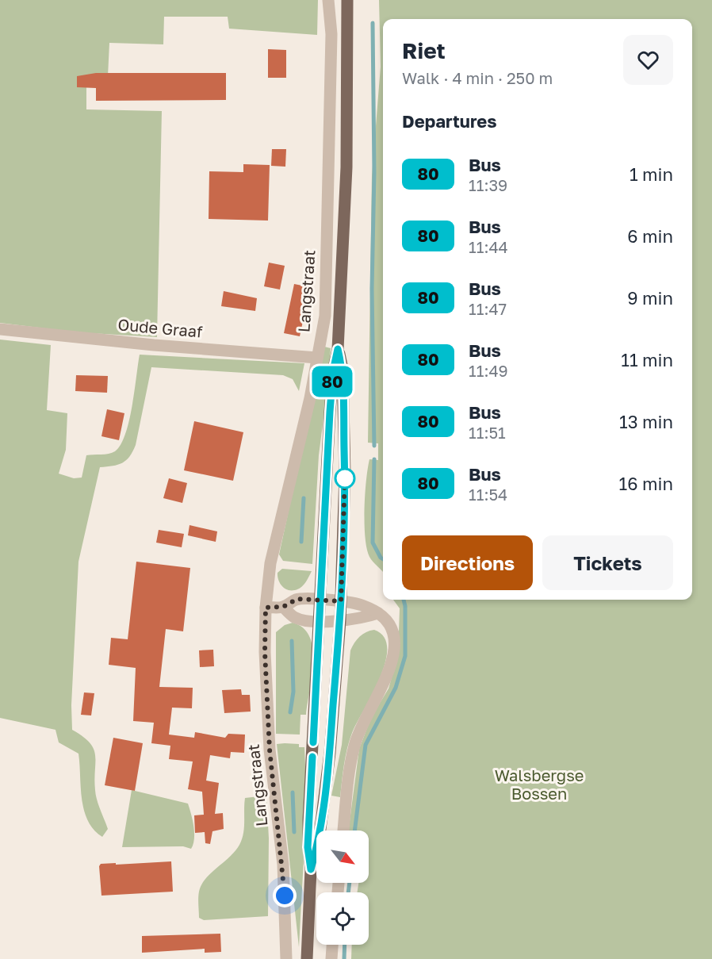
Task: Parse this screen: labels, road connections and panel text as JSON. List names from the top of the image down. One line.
{"streets":{"street":["Langstraat","Oude Graaf"]},"crossings":[["Langstraat","Oude Graaf"]],"parks":["Walsbergse Bossen"],"lines":["bus line 80"],"north":"bottom right","page":{"on_map":"80","heading":[["Riet","Walk · 4 min · 250 m"],"Departures"],"list":[{"mark":"80","name":"Bus","note":"11:39","value":"1 min"},{"mark":"80","name":"Bus","note":"11:44","value":"6 min"},{"mark":"80","name":"Bus","note":"11:47","value":"9 min"},{"mark":"80","name":"Bus","note":"11:49","value":"11 min"},{"mark":"80","name":"Bus","note":"11:51","value":"13 min"},{"mark":"80","name":"Bus","note":"11:54","value":"16 min"}],"buttons":["Directions","Tickets"]}}
